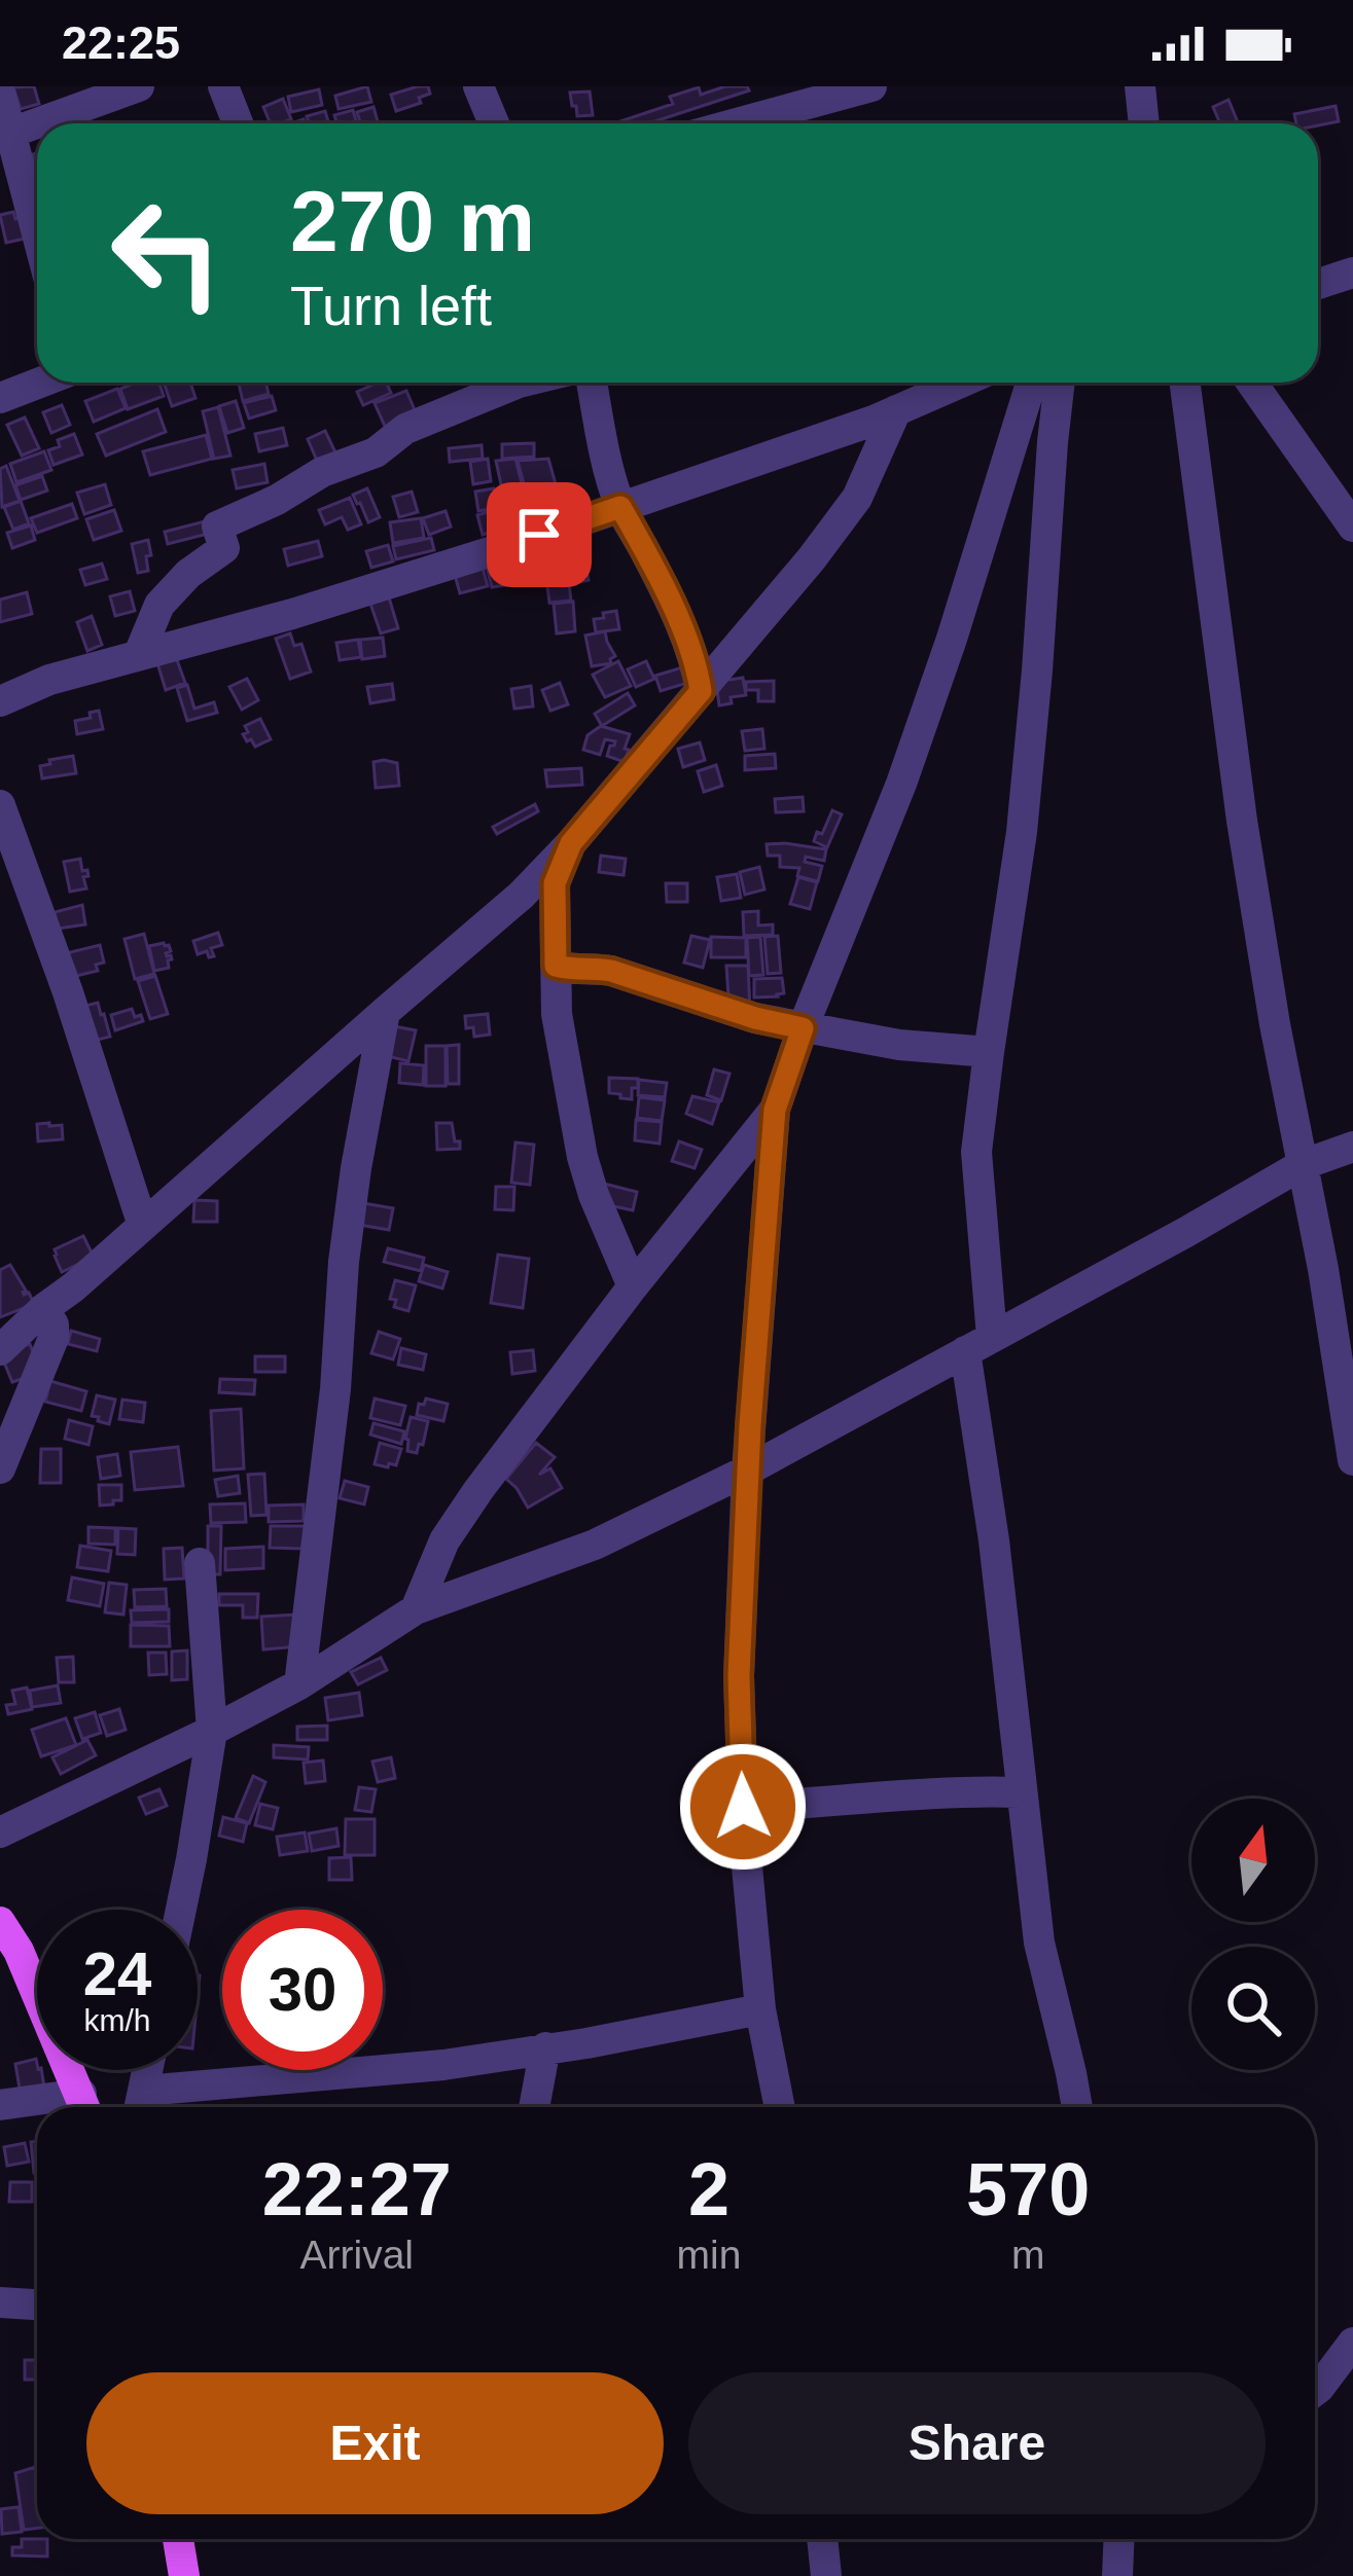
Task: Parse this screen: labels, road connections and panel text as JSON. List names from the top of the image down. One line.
{"north":"top","page":{"status":"22:25","turn":["270 m","Turn left"],"speed":"24 km/h","limit":"30","eta":["22:27","Arrival","2","min","570","m"],"buttons":["Exit","Share"]}}
